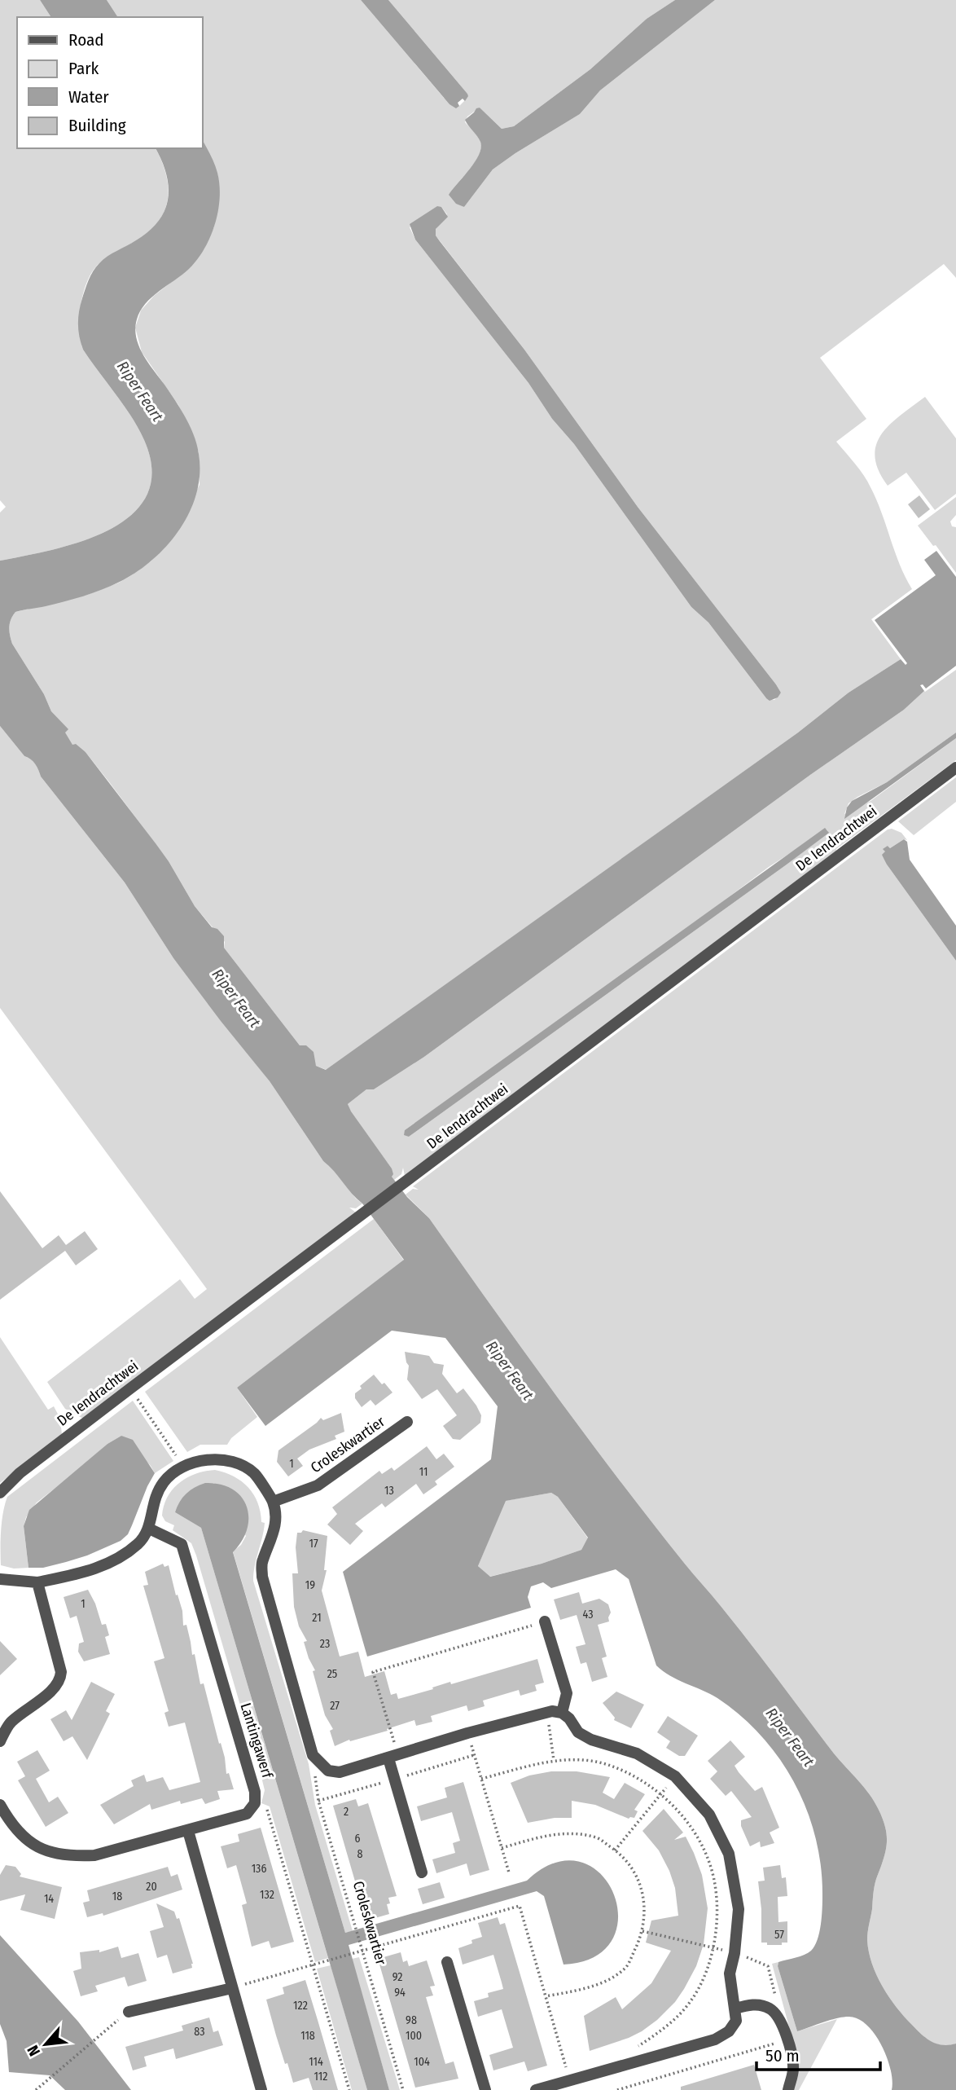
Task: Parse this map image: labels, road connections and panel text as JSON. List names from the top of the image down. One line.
{"streets":{"street":["De Iendrachtwei","Croleskwartier","Lantingawerf"]},"water":["Riper Feart"],"house_numbers":["1","11","13","17","19","1","43","21","23","25","27","2","6","8","136","20","132","18","14","57","92","94","122","98","83","118","100","114","104","112"],"legend":["Road","Park","Water","Building"],"scale_bar":"50 m","north":"bottom left"}
